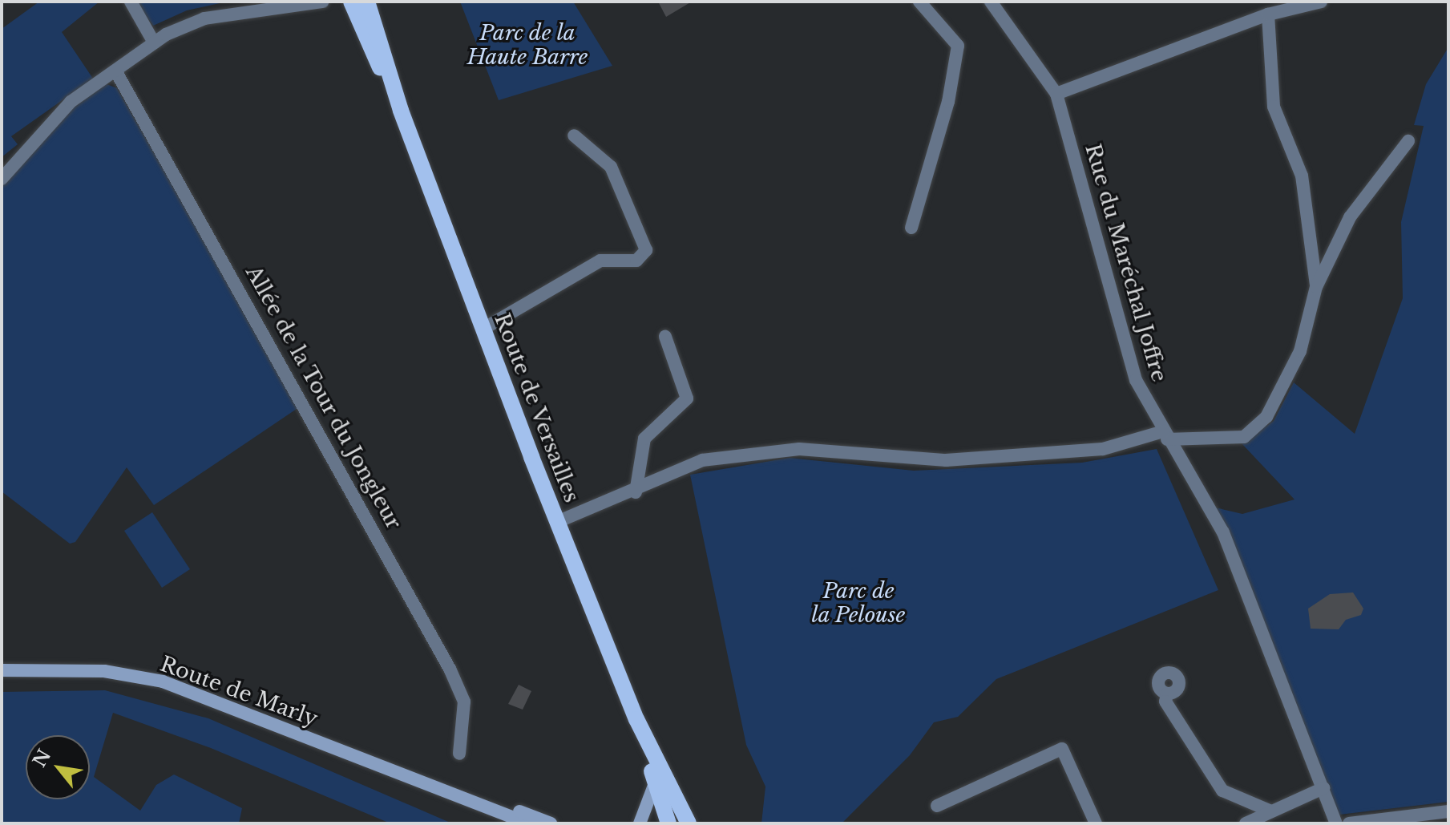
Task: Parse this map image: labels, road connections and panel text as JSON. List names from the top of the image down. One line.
{"streets":{"main road":["Route de Versailles","Route de Marly"],"street":["Rue du Maréchal Joffre","Allée de la Tour du Jongleur"]},"parks":["Parc de la Haute Barre","Parc de la Pelouse"],"north":"top left"}
